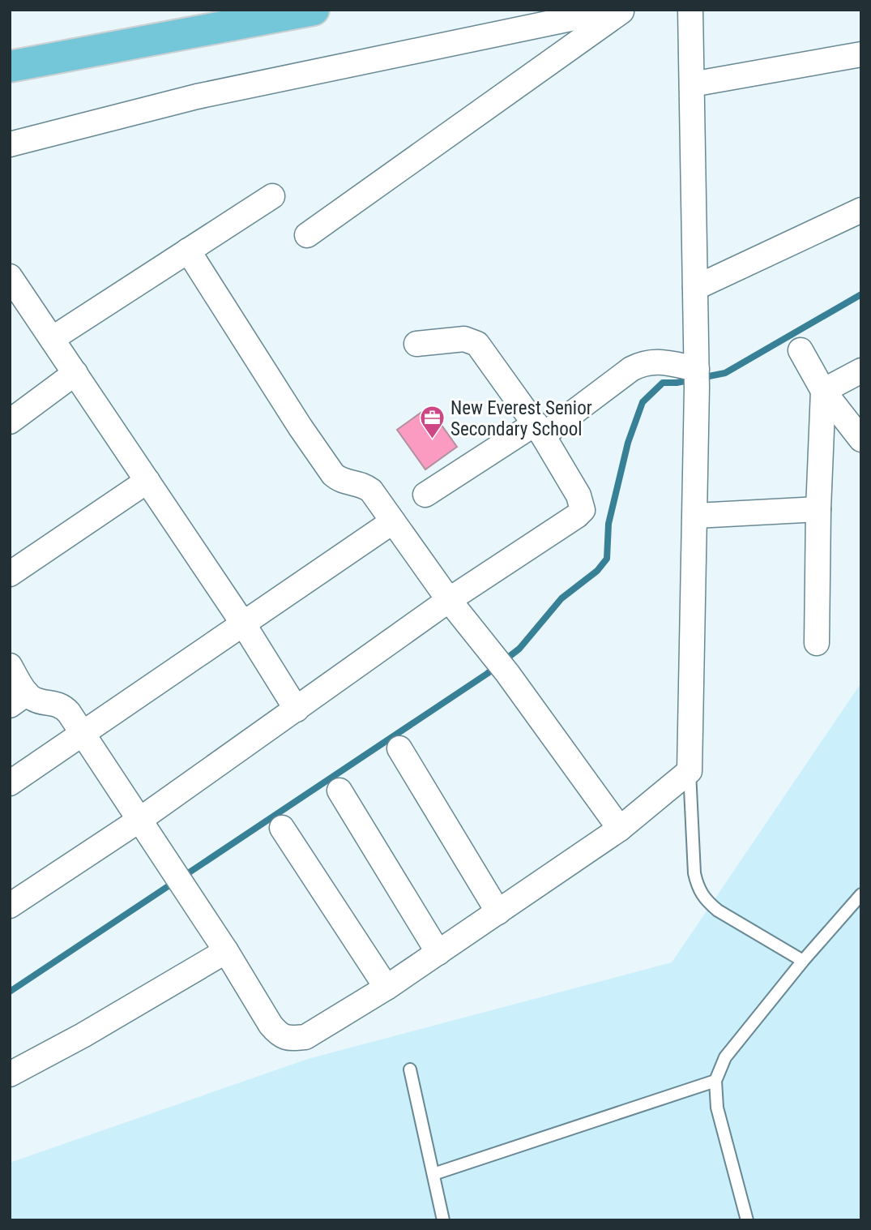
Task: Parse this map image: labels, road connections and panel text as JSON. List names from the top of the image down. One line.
{"places":{"office":["New Everest Senior Secondary School"]}}
